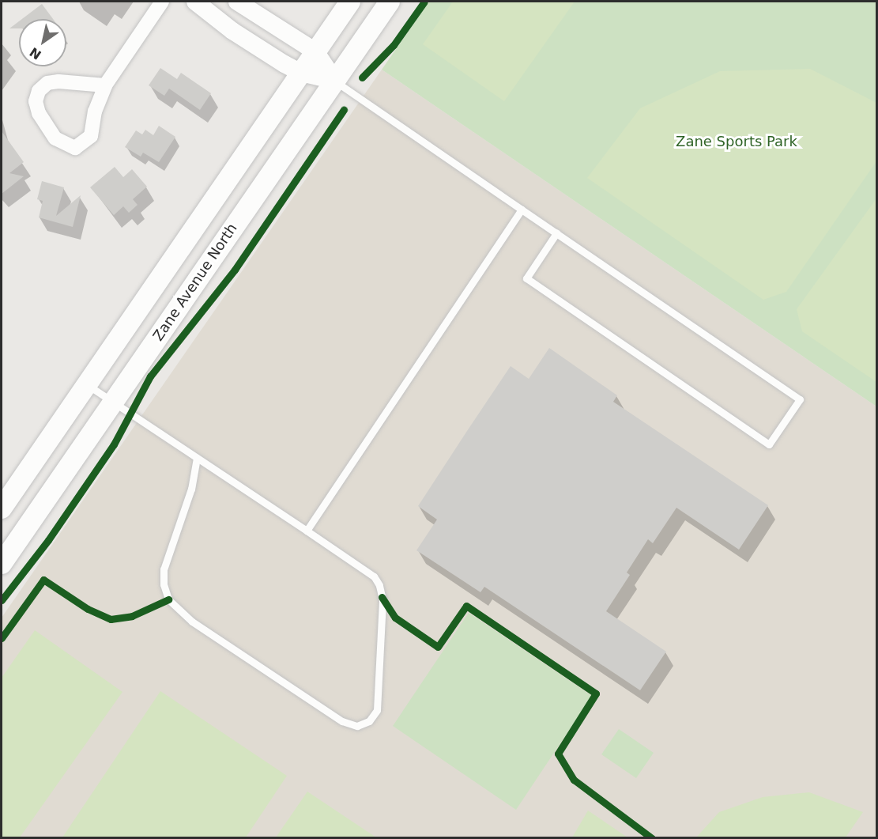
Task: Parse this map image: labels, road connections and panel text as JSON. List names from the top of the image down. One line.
{"streets":{"main road":["Zane Avenue North"]},"parks":["Zane Sports Park"],"north":"bottom left"}
